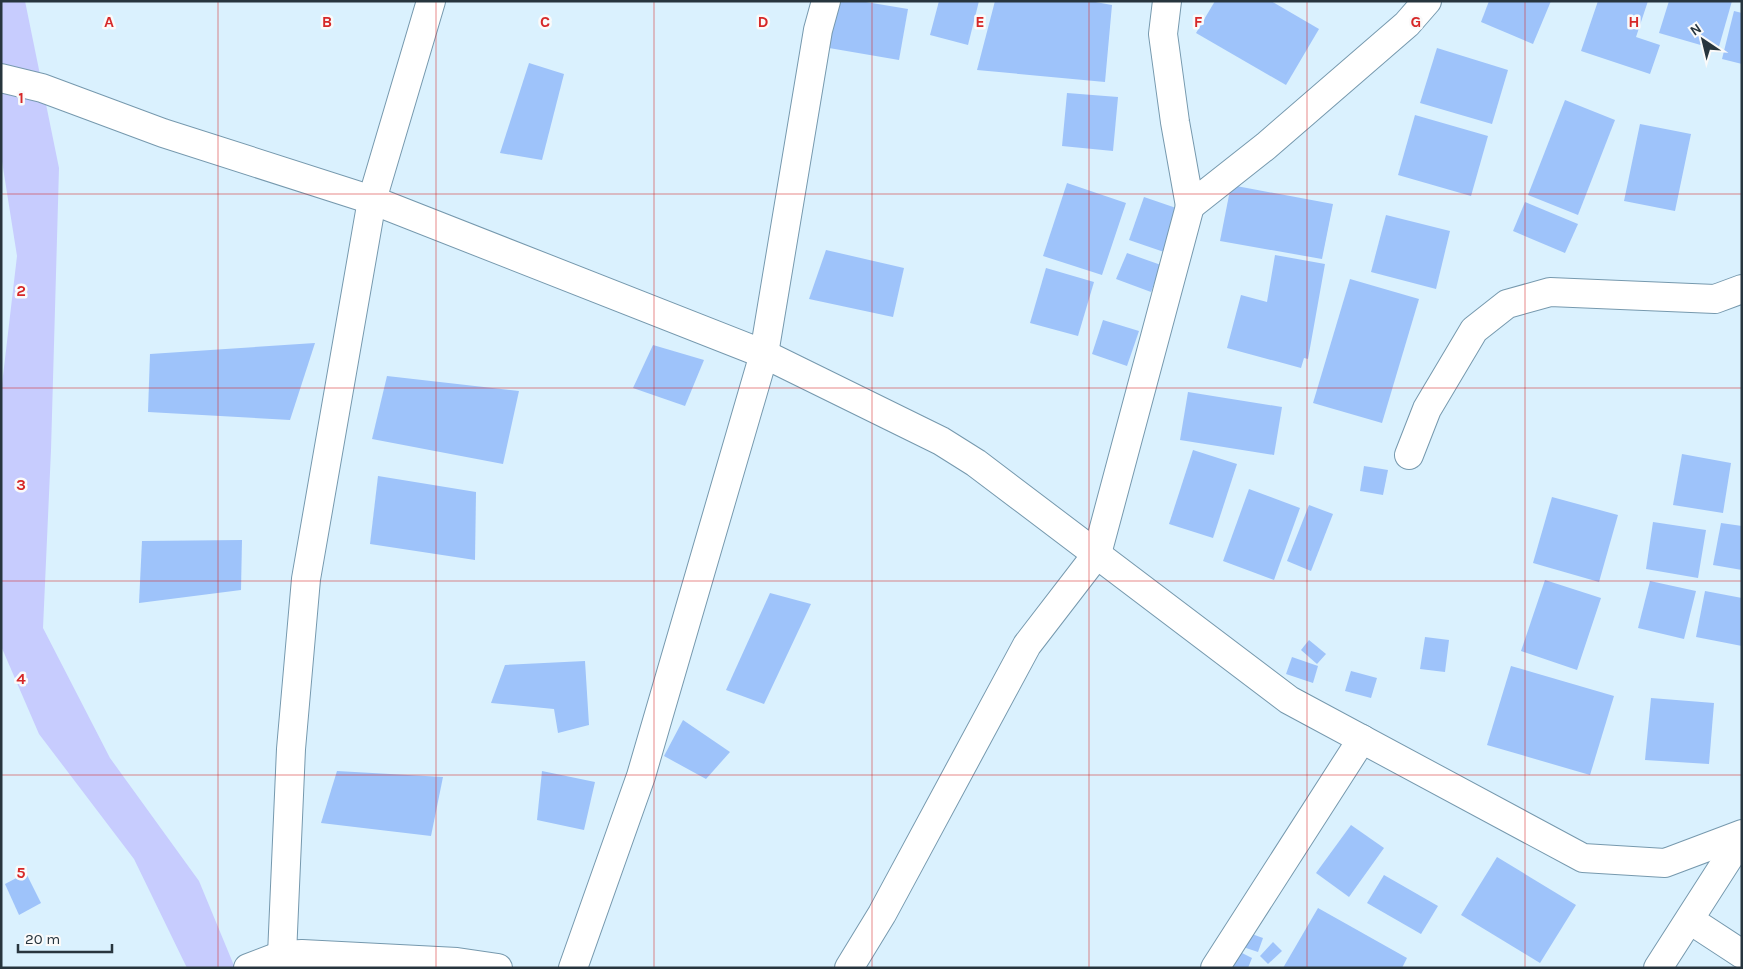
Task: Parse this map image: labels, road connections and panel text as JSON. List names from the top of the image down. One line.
{"scale_bar":"20 m","north":"top left","grid":{"columns":["A","B","C","D","E","F","G","H"],"rows":["1","2","3","4","5"]}}
